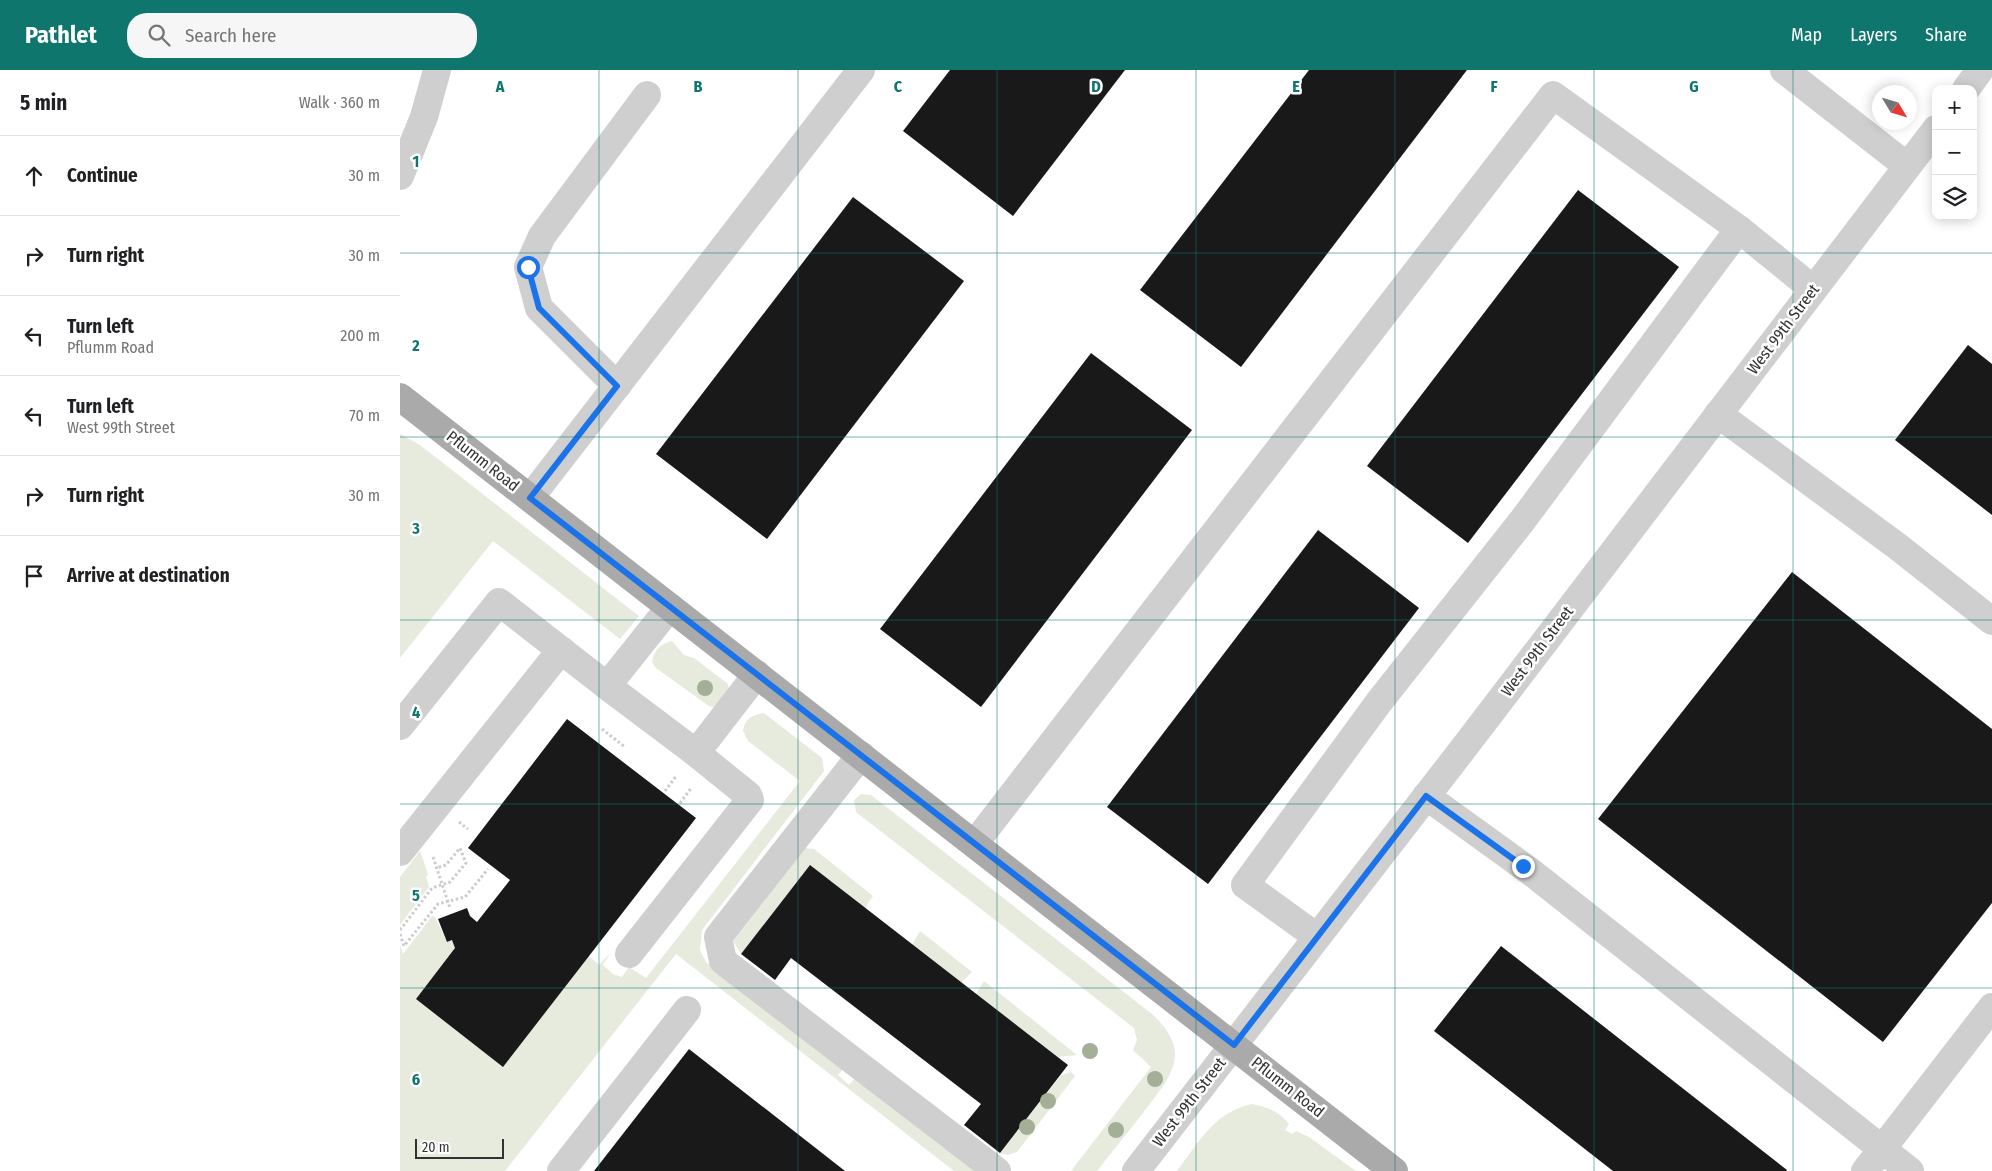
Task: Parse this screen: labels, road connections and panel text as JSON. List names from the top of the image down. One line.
{"streets":{"main road":["Pflumm Road"],"street":["West 99th Street"]},"crossings":[["West 99th Street","Pflumm Road"]],"scale_bar":"20 m","north":"bottom right","page":{"header":"Pathlet","search":"Search here","nav":["Map","Layers","Share"],"heading":["5 min","Walk · 360 m"],"map_buttons":["+","−"],"list":[["Continue","30 m"],["Turn right","30 m"],["Turn left","Pflumm Road","200 m"],["Turn left","West 99th Street","70 m"],["Turn right","30 m"],"Arrive at destination"],"scale":"20 m"},"grid":{"columns":["A","B","C","D","E","F","G"],"rows":["1","2","3","4","5","6"]}}
